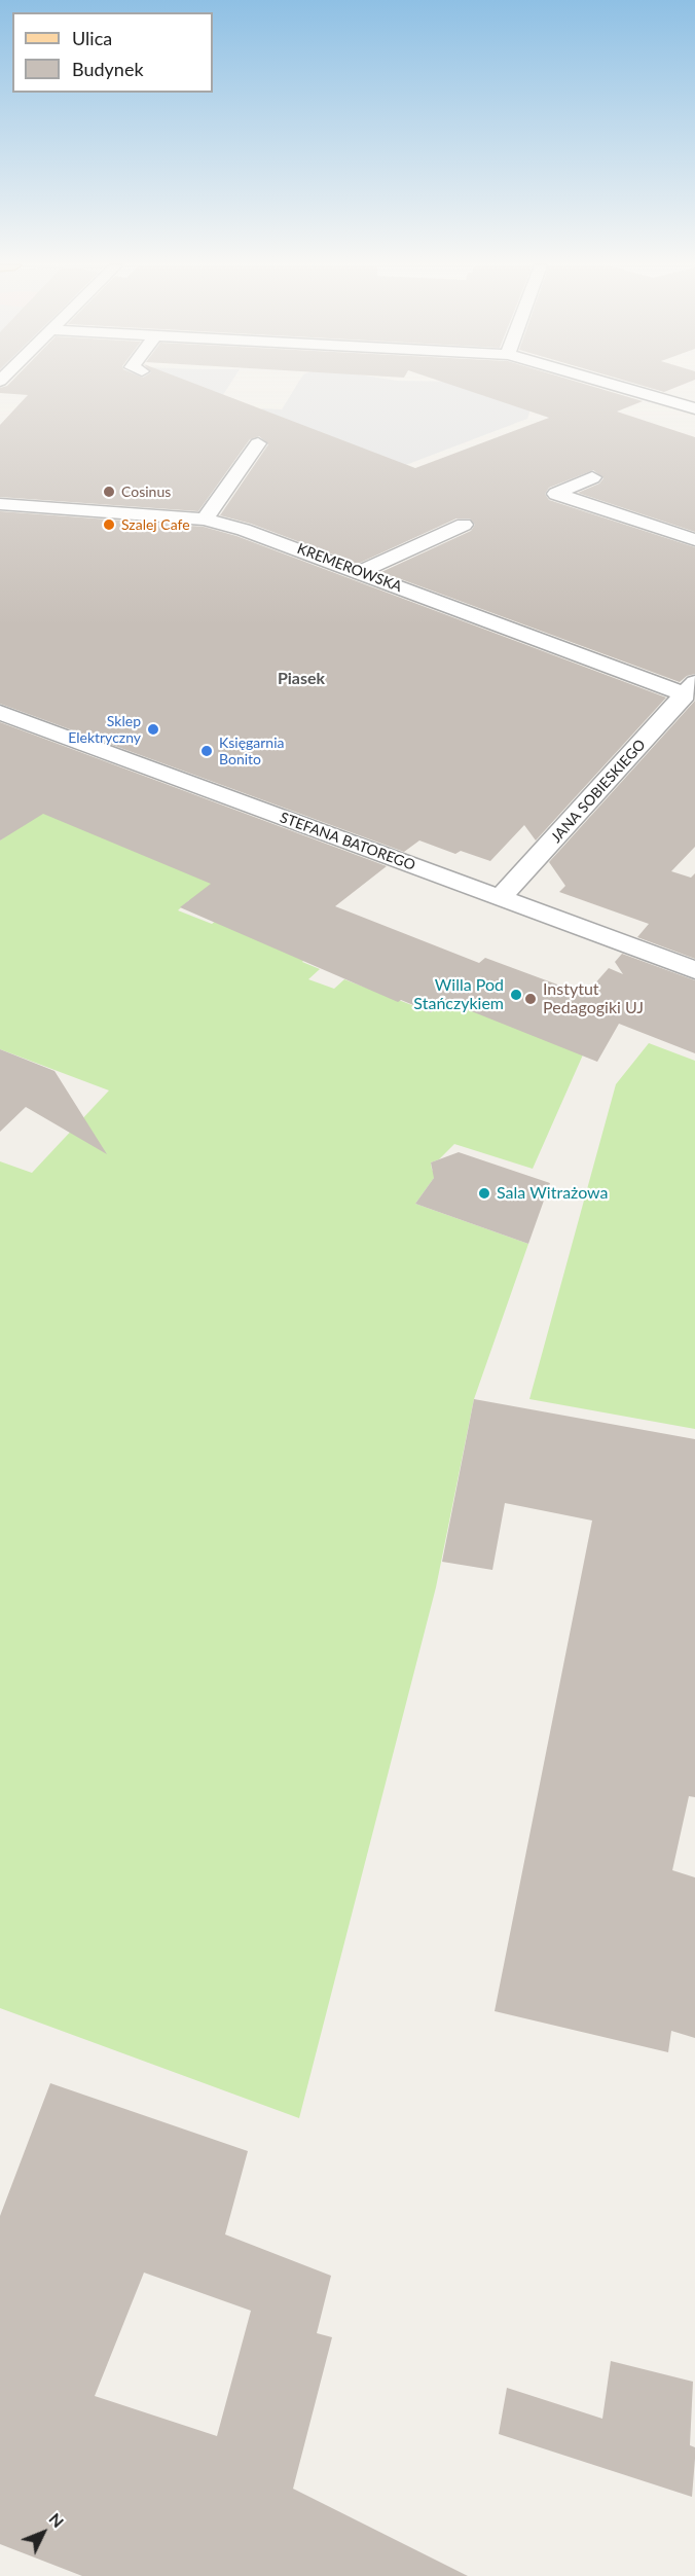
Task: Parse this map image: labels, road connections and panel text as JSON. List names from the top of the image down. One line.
{"streets":{"street":["KREMEROWSKA","JANA SOBIESKIEGO","STEFANA BATOREGO"]},"crossings":[["KREMEROWSKA","JANA SOBIESKIEGO"],["JANA SOBIESKIEGO","STEFANA BATOREGO"]],"districts":["Piasek"],"places":["Cosinus","Szalej Cafe","Sklep Elektryczny","Księgarnia Bonito","Willa Pod Stańczykiem","Instytut Pedagogiki UJ","Sala Witrażowa"],"legend":["Ulica","Budynek"],"north":"top right"}
